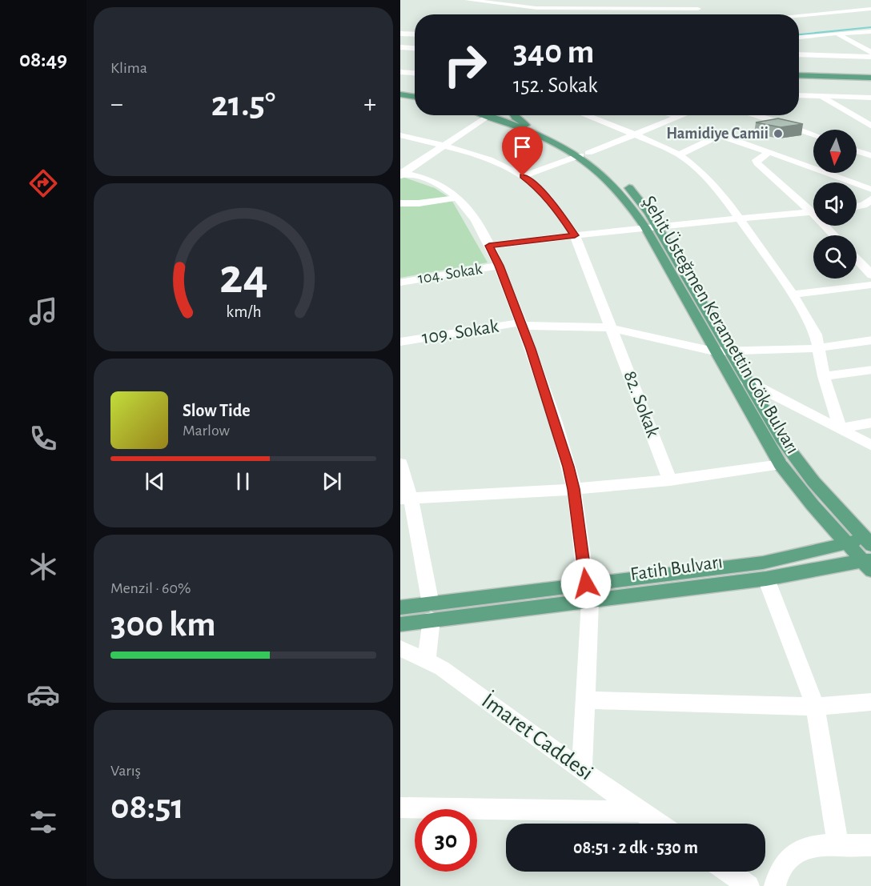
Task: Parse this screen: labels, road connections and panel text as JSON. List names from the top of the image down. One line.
{"streets":{"main road":["Şehit Üsteğmen Keramettin Gök Bulvarı","Fatih Bulvarı"],"street":["104. Sokak","109. Sokak","82. Sokak","İmaret Caddesi"]},"crossings":[["Şehit Üsteğmen Keramettin Gök Bulvarı","109. Sokak"],["Şehit Üsteğmen Keramettin Gök Bulvarı","Fatih Bulvarı"],["109. Sokak","82. Sokak"]],"places":["Hamidiye Camii"],"north":"bottom","page":{"tabs":"08:49","tile":["Klima",["Menzil · 60%","300 km"],["Varış","08:51"]],"turn":["340 m","152. Sokak"],"heat":["−","21.5°","+"],"song":["Slow Tide","Marlow"],"limit":"30","trip":"08:51 · 2 dk · 530 m","gauge":["24","km/h"]}}
